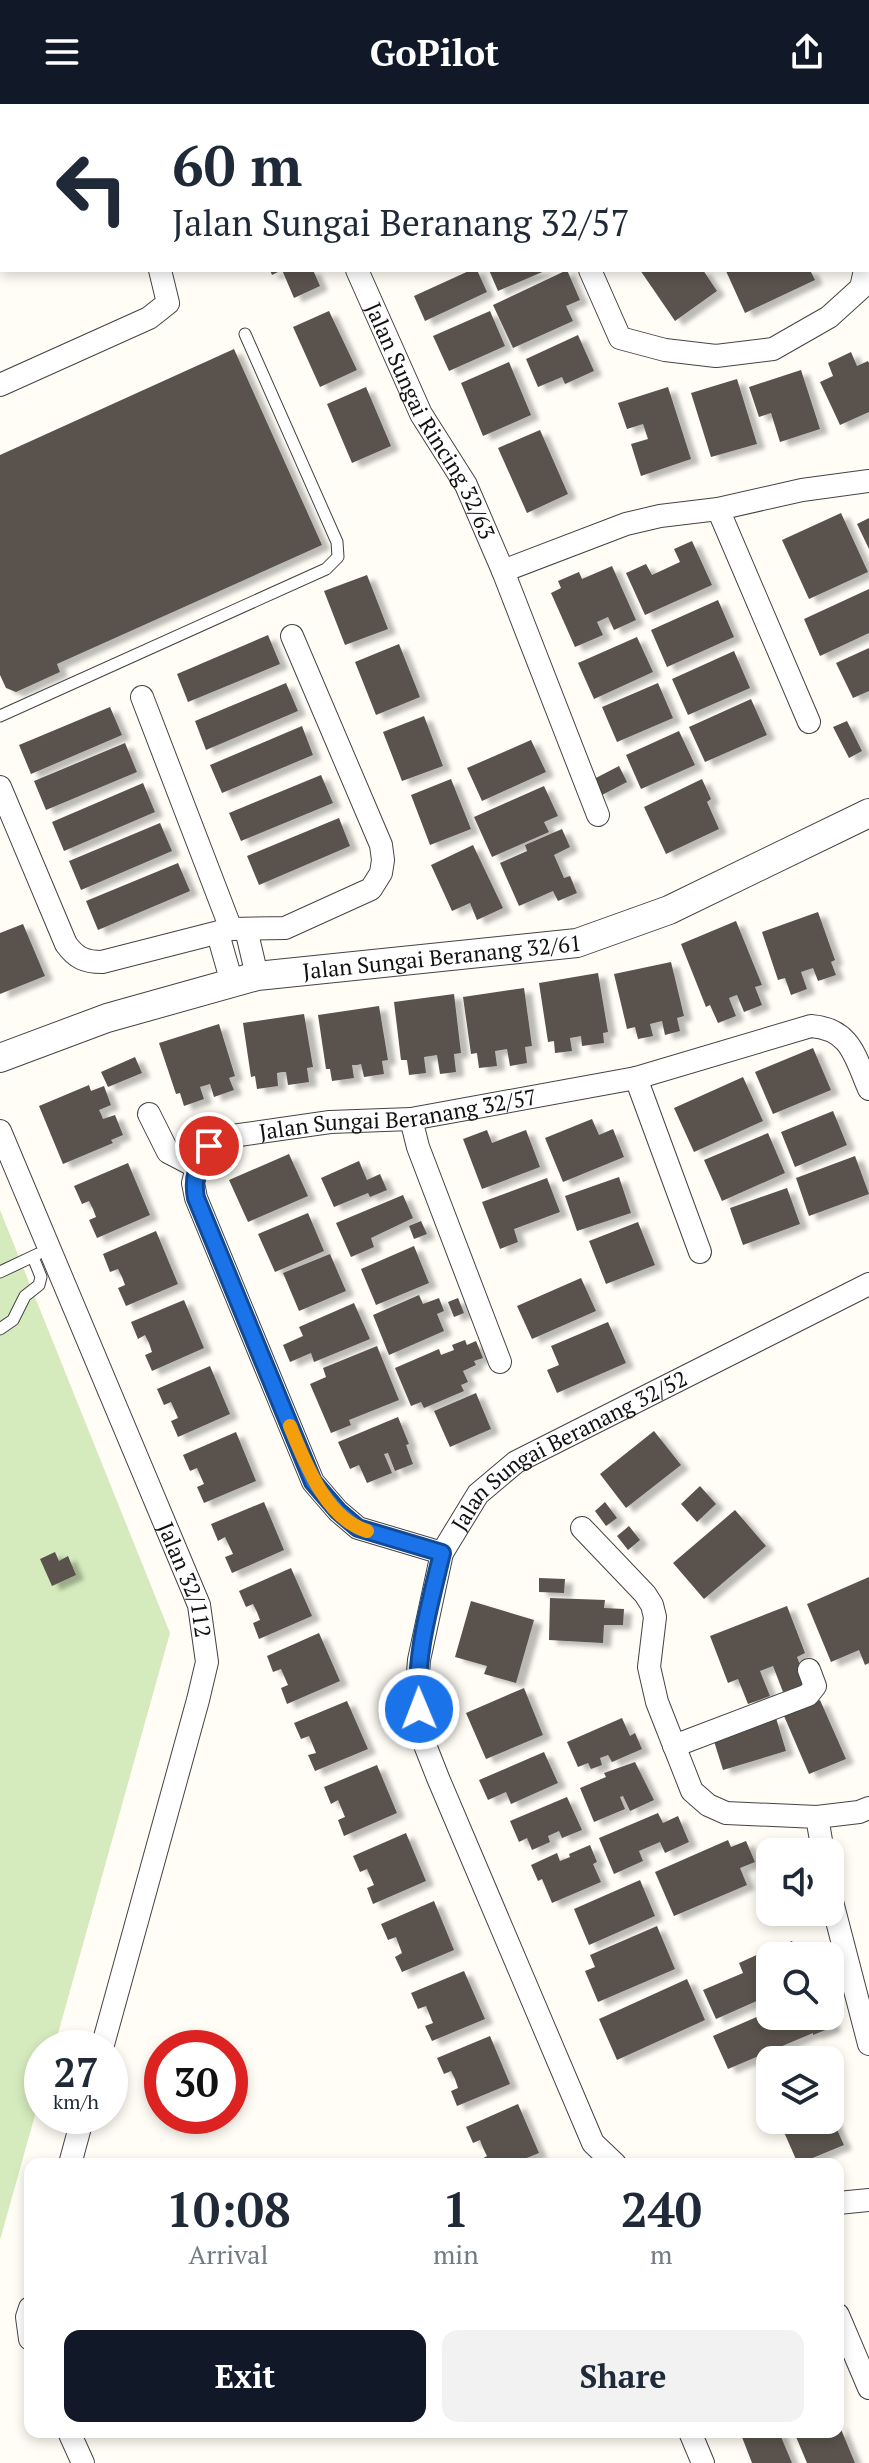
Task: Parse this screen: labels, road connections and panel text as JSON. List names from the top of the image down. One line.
{"streets":{"street":["Jalan Sungai Rincing 32/63","Jalan Sungai Beranang 32/61","Jalan Sungai Beranang 32/57","Jalan Sungai Beranang 32/52","Jalan 32/112"]},"page":{"header":"GoPilot","turn":["60 m","Jalan Sungai Beranang 32/57"],"speed":"27 km/h","limit":"30","eta":["10:08","Arrival","1","min","240","m"],"buttons":["Exit","Share"]}}
